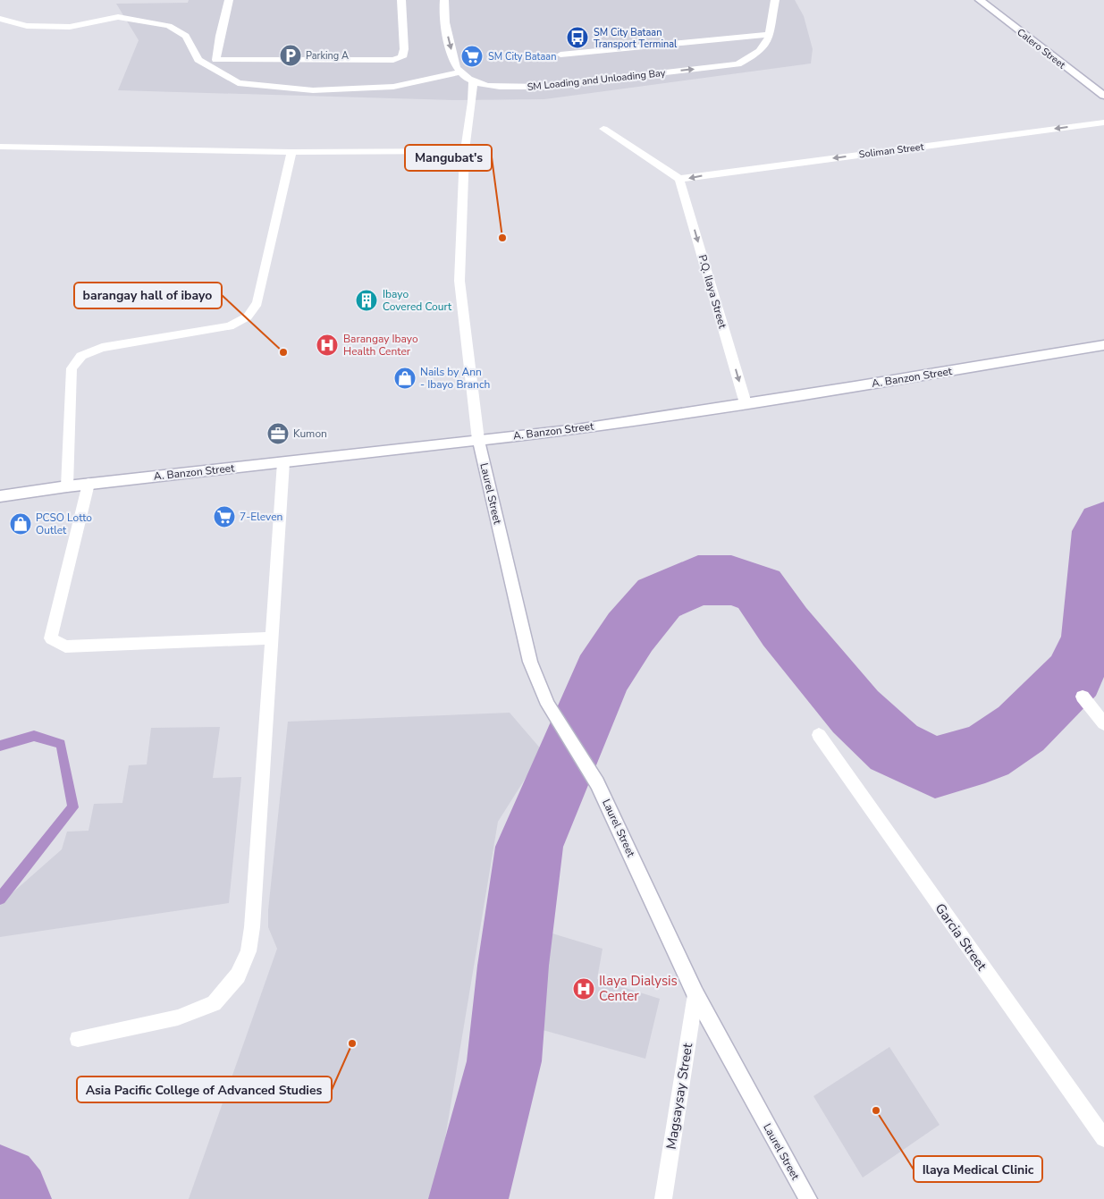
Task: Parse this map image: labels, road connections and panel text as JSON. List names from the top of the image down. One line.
{"streets":{"street":["Calero Street","SM Loading and Unloading Bay","Soliman Street","P.Q. Ilaya Street","A. Banzon Street","Laurel Street","Garcia Street","Magsaysay Street"]},"crossings":[["SM Loading and Unloading Bay","Laurel Street"],["Soliman Street","P.Q. Ilaya Street"],["P.Q. Ilaya Street","A. Banzon Street"],["A. Banzon Street","Laurel Street"],["Laurel Street","Magsaysay Street"]],"one_way":["Soliman Street","P.Q. Ilaya Street"],"places":{"bus stop":["SM City Bataan Transport Terminal"],"parking":["Parking A"],"supermarket":["SM City Bataan","7-Eleven"],"other":["Mangubat's","barangay hall of ibayo","Asia Pacific College of Advanced Studies","Ilaya Medical Clinic"],"building":["Ibayo Covered Court"],"hospital":["Barangay Ibayo Health Center","Ilaya Dialysis Center"],"shop":["Nails by Ann - Ibayo Branch","PCSO Lotto Outlet"],"office":["Kumon"]}}
